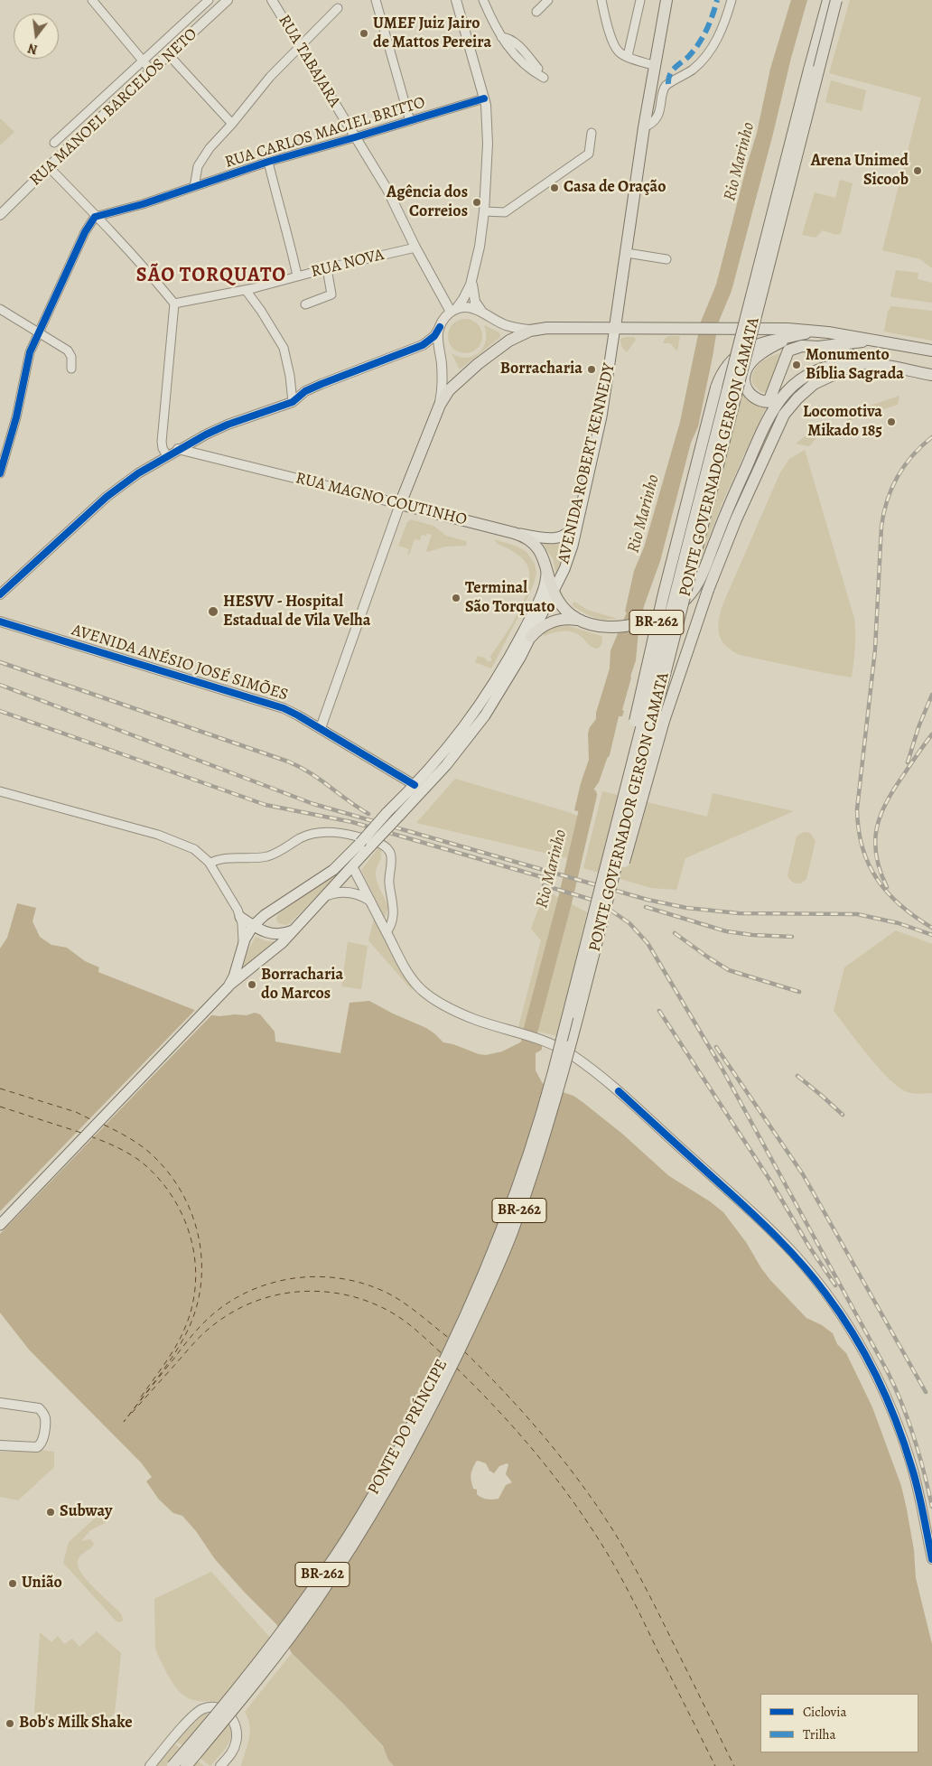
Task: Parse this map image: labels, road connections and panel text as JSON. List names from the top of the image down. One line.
{"streets":{"main road":["PONTE GOVERNADOR GERSON CAMATA","AVENIDA ROBERT KENNEDY","RUA MAGNO COUTINHO","BR-262","PONTE DO PRÍNCIPE"],"street":["RUA TABAJARA","RUA MANOEL BARCELOS NETO","RUA CARLOS MACIEL BRITTO","RUA NOVA","AVENIDA ANÉSIO JOSÉ SIMÕES"]},"crossings":[["RUA TABAJARA","RUA CARLOS MACIEL BRITTO"],["RUA TABAJARA","RUA NOVA"],["PONTE GOVERNADOR GERSON CAMATA","BR-262"],["PONTE GOVERNADOR GERSON CAMATA","PONTE DO PRÍNCIPE"],["AVENIDA ROBERT KENNEDY","RUA MAGNO COUTINHO"],["AVENIDA ROBERT KENNEDY","AVENIDA ANÉSIO JOSÉ SIMÕES"]],"districts":["SÃO TORQUATO"],"water":["Rio Marinho"],"places":["UMEF Juiz Jairo de Mattos Pereira","Arena Unimed Sicoob","Casa de Oração","Agência dos Correios","Monumento Bíblia Sagrada","Borracharia","Locomotiva Mikado 185","Terminal São Torquato","HESVV - Hospital Estadual de Vila Velha","Borracharia do Marcos","Subway","União","Bob's Milk Shake"],"legend":["Ciclovia","Trilha"],"north":"bottom"}
